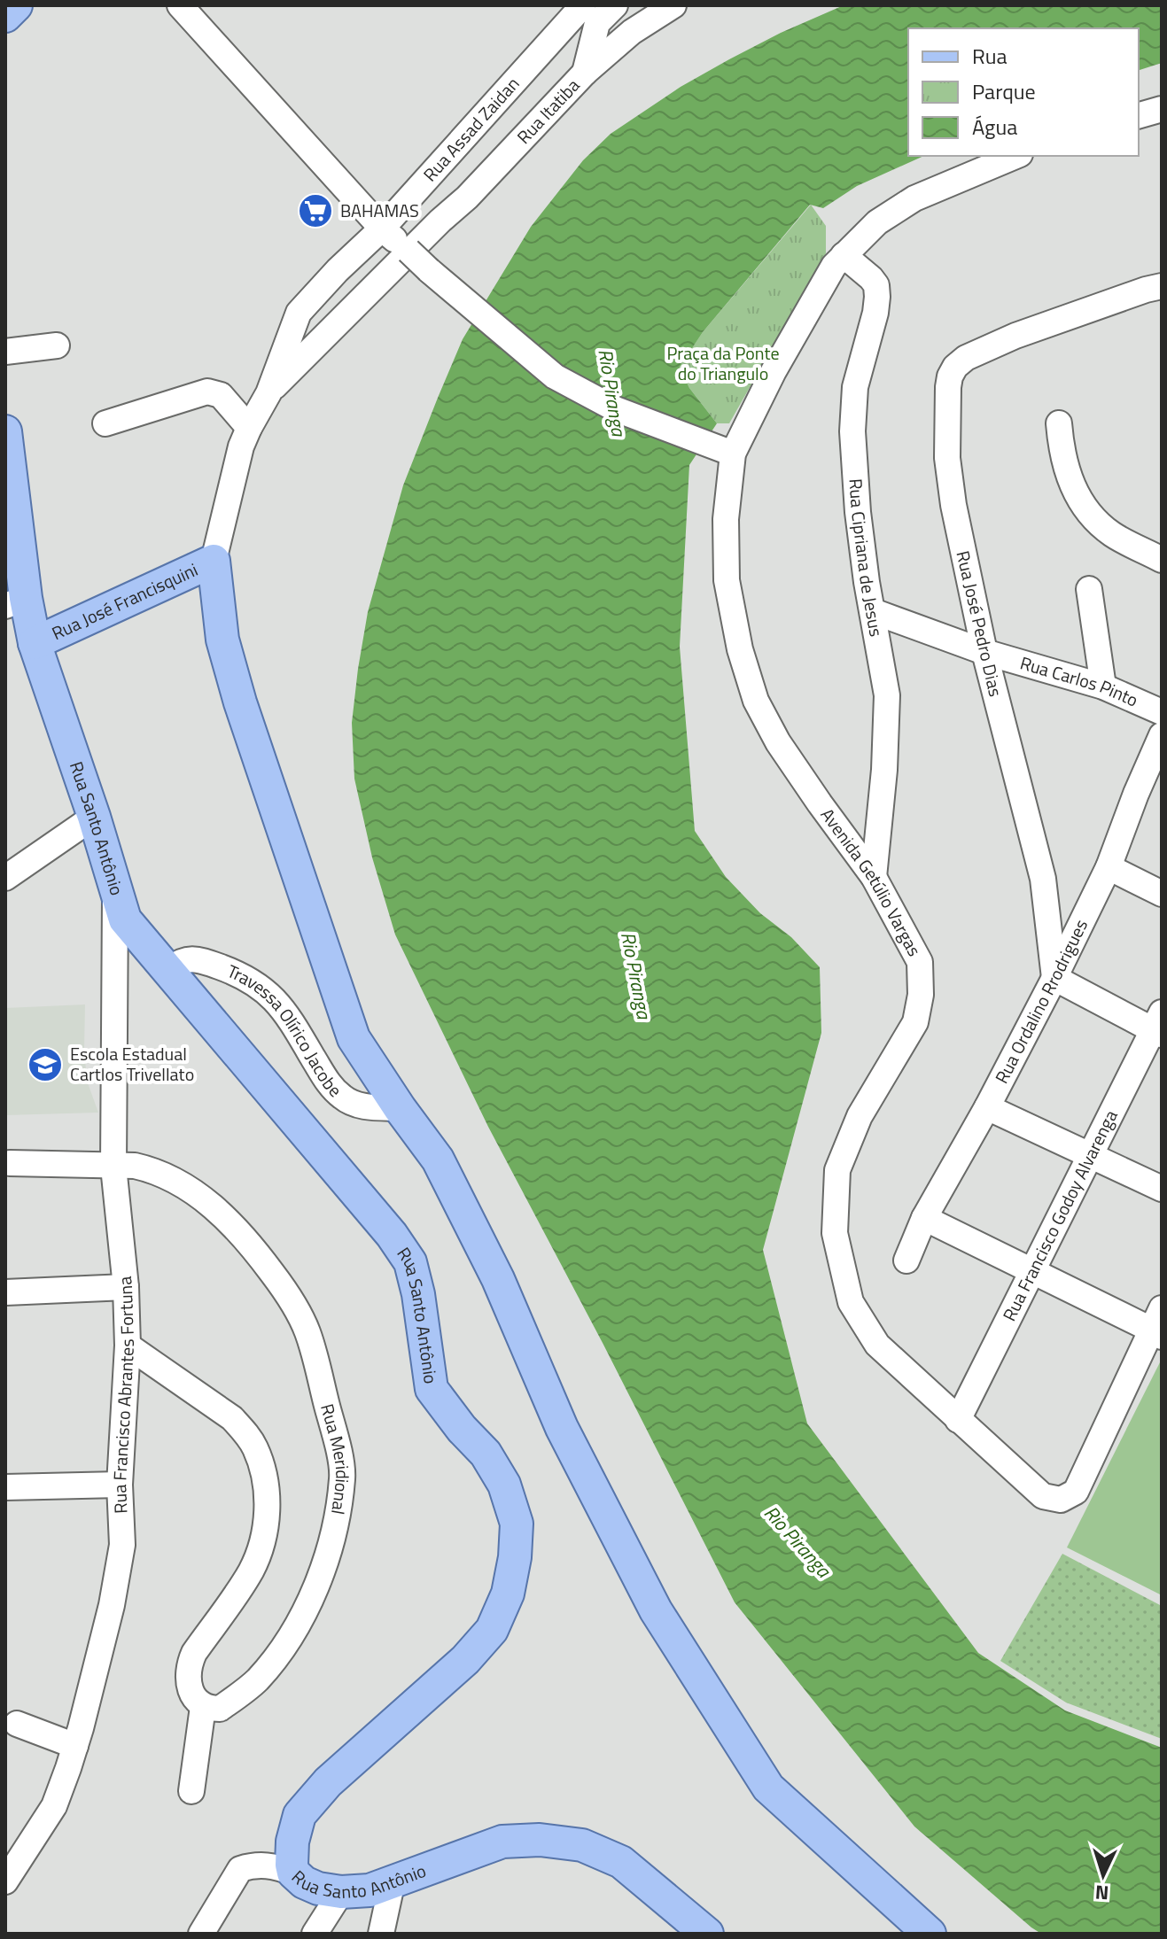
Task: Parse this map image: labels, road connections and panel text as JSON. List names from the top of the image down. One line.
{"streets":{"main road":["Rua José Francisquini","Rua Santo Antônio"],"street":["Rua Itatiba","Rua Assad Zaidan","Rua Cipriana de Jesus","Rua José Pedro Dias","Rua Carlos Pinto","Avenida Getúlio Vargas","Rua Ordalino Rrodrigues","Travessa Olírico Jacobe","Rua Francisco Godoy Alvarenga","Rua Francisco Abrantes Fortuna","Rua Meridional"]},"crossings":[["Rua Itatiba","Rua Assad Zaidan"],["Rua Assad Zaidan","Rua José Francisquini"],["Rua Cipriana de Jesus","Rua Carlos Pinto"],["Rua Cipriana de Jesus","Avenida Getúlio Vargas"],["Rua José Francisquini","Rua Santo Antônio"],["Rua José Pedro Dias","Rua Carlos Pinto"],["Rua José Pedro Dias","Rua Ordalino Rrodrigues"],["Rua Santo Antônio","Travessa Olírico Jacobe"],["Rua Santo Antônio","Rua Francisco Abrantes Fortuna"],["Avenida Getúlio Vargas","Rua Francisco Godoy Alvarenga"],["Rua Francisco Abrantes Fortuna","Rua Meridional"]],"water":["Rio Piranga"],"parks":["Praça da Ponte do Triangulo"],"places":{"supermarket":["BAHAMAS"],"school or university":["Escola Estadual Cartlos Trivellato"]},"legend":["Rua","Parque","Água"],"north":"bottom"}
